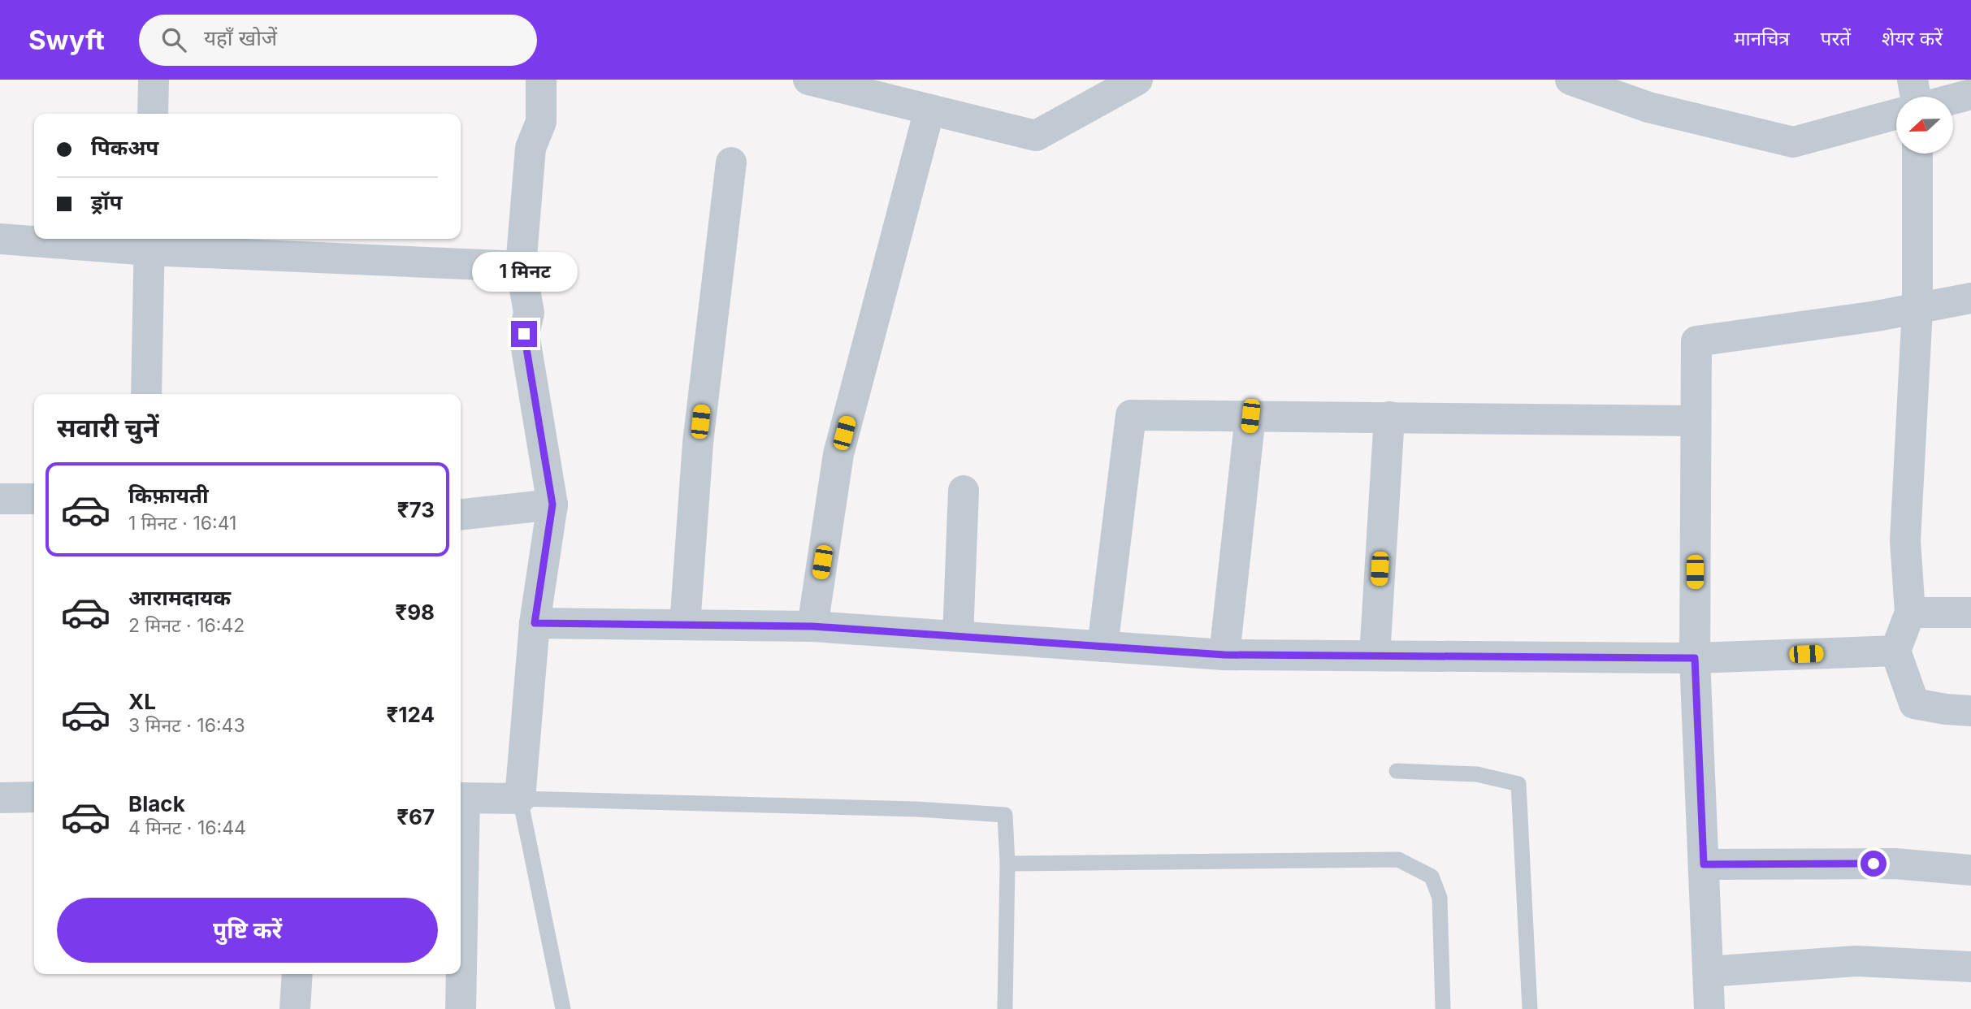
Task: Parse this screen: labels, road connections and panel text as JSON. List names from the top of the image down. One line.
{"north":"left","page":{"header":"Swyft","search":"यहाँ खोजें","nav":["मानचित्र","परतें","शेयर करें"],"banner":["पिकअप","ड्रॉप"],"bubble":"1 मिनट","heading":"सवारी चुनें","list":[{"name":"किफ़ायती","note":"1 मिनट · 16:41","value":"₹73"},{"name":"आरामदायक","note":"2 मिनट · 16:42","value":"₹98"},{"name":"XL","note":"3 मिनट · 16:43","value":"₹124"},{"name":"Black","note":"4 मिनट · 16:44","value":"₹67"}],"buttons":"पुष्टि करें"}}
